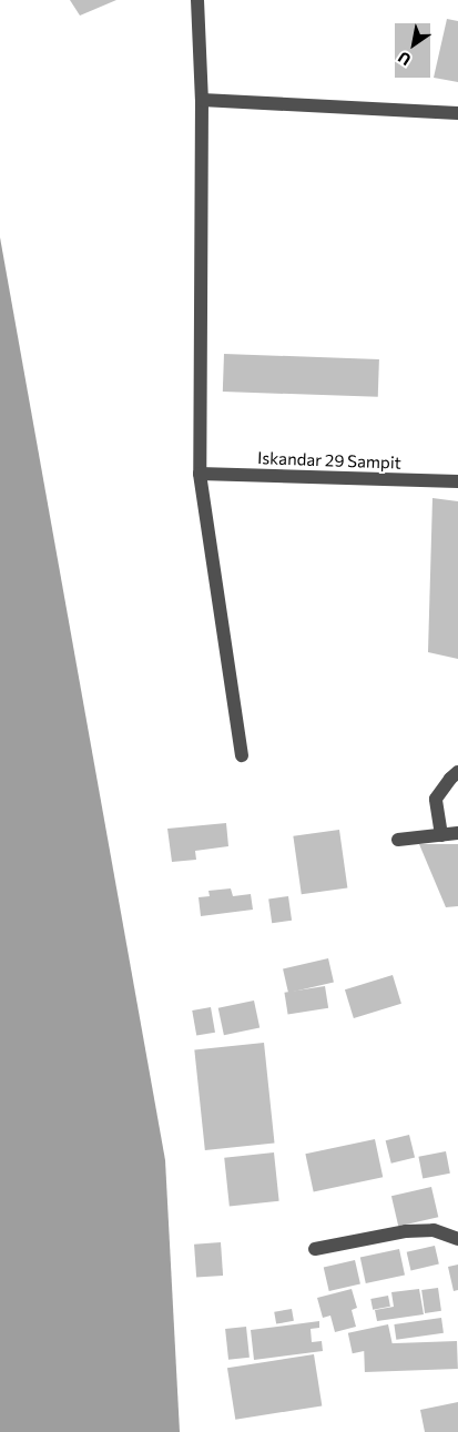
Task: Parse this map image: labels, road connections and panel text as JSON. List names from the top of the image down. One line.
{"streets":{"street":["Iskandar 29 Sampit"]},"north":"bottom left"}
